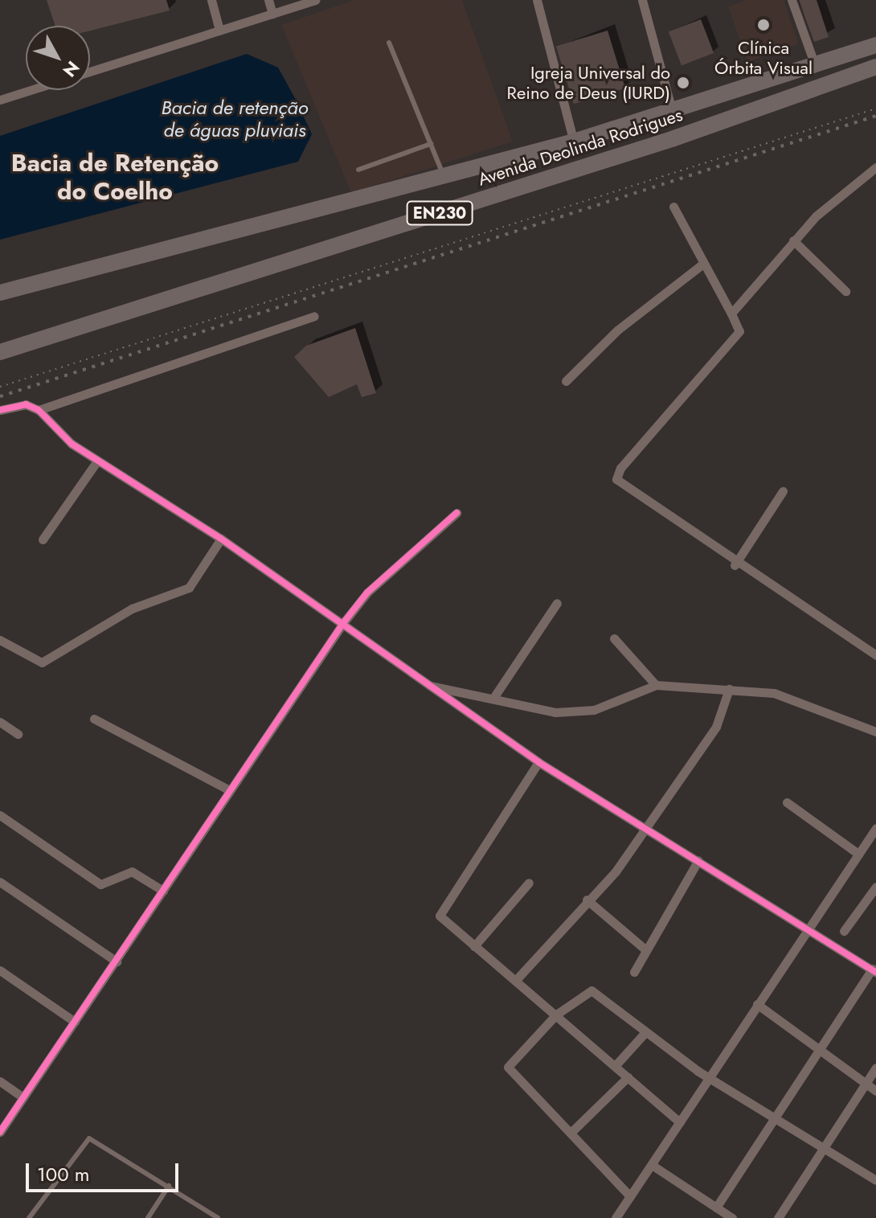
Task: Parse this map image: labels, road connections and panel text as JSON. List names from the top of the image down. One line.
{"streets":{"highway":["Avenida Deolinda Rodrigues","EN230"]},"districts":["Bacia de Retenção do Coelho"],"water":["Bacia de retenção de águas pluviais"],"places":["Clínica Órbita Visual","Igreja Universal do Reino de Deus (IURD)"],"scale_bar":"100 m","north":"bottom right"}
